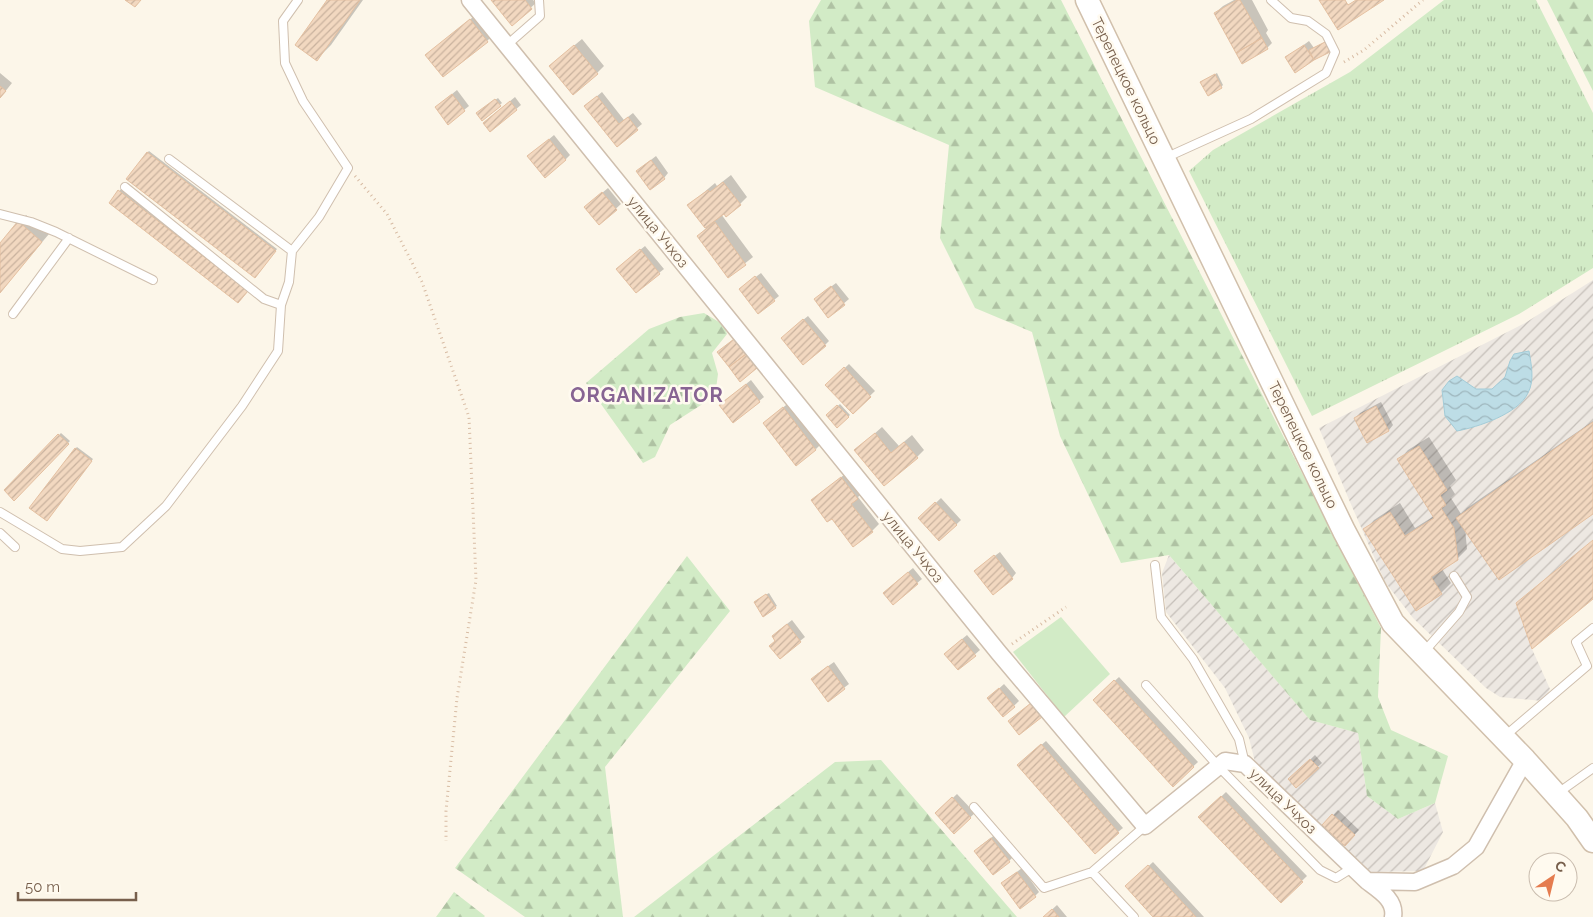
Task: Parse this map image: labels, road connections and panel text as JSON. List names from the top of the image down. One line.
{"streets":{"street":["Терепецкое кольцо","улица Учхоз"]},"districts":["ORGANIZATOR"],"scale_bar":"50 m","north":"top right"}
